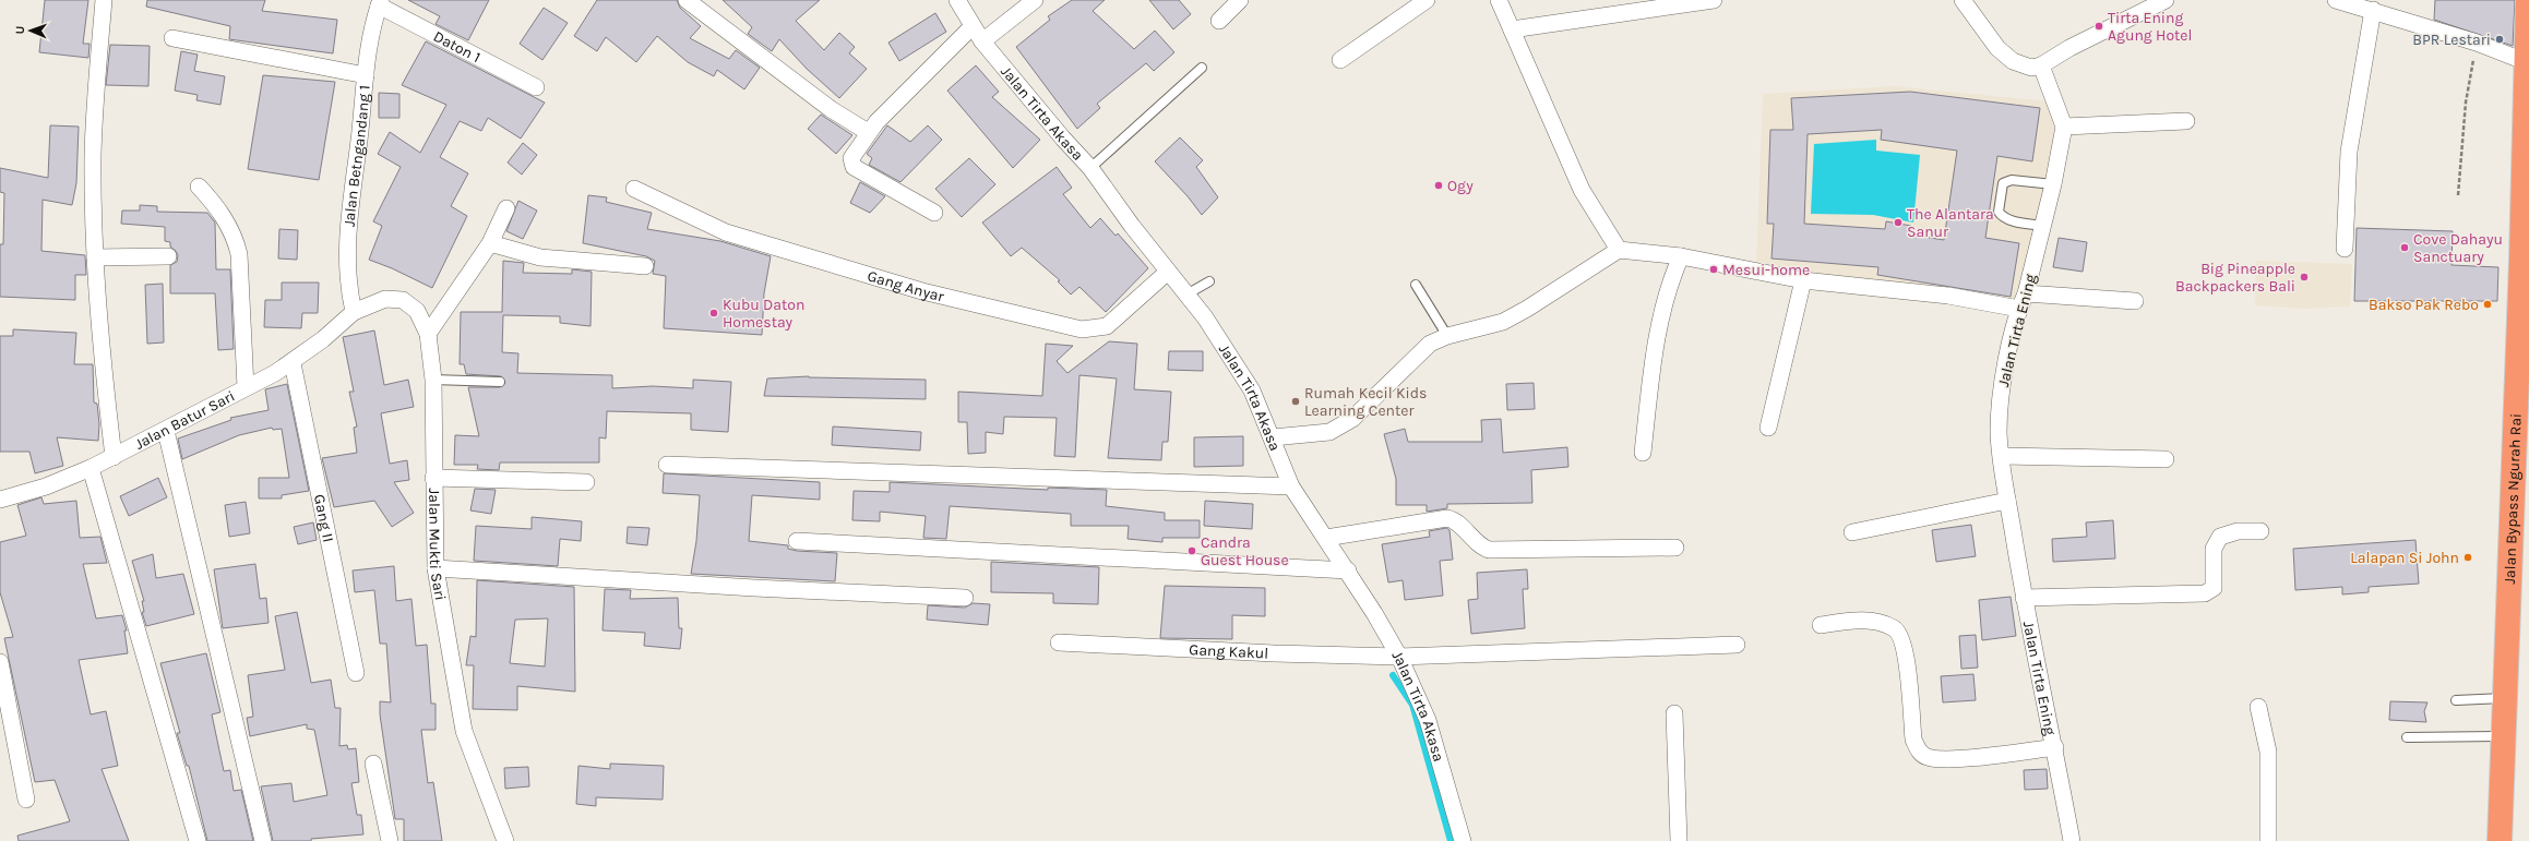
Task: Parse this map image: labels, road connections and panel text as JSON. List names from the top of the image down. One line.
{"streets":{"highway":["Jalan Bypass Ngurah Rai"],"street":["Daton 1","Jalan Tirta Akasa","Jalan Betngandang 1","Gang Anyar","Jalan Tirta Ening","Jalan Batur Sari","Gang II","Jalan Mukti Sari","Gang Kakul"]},"crossings":[["Daton 1","Jalan Betngandang 1"],["Jalan Tirta Akasa","Gang Anyar"],["Jalan Tirta Akasa","Gang Kakul"],["Jalan Betngandang 1","Jalan Batur Sari"],["Jalan Betngandang 1","Jalan Mukti Sari"],["Jalan Batur Sari","Gang II"],["Jalan Batur Sari","Jalan Mukti Sari"]],"places":["Tirta Ening Agung Hotel","BPR Lestari","Ogy","The Alantara Sanur","Cove Dahayu Sanctuary","Mesui-home","Big Pineapple Backpackers Bali","Bakso Pak Rebo","Kubu Daton Homestay","Rumah Kecil Kids Learning Center","Candra Guest House","Lalapan Si John"],"north":"left"}
